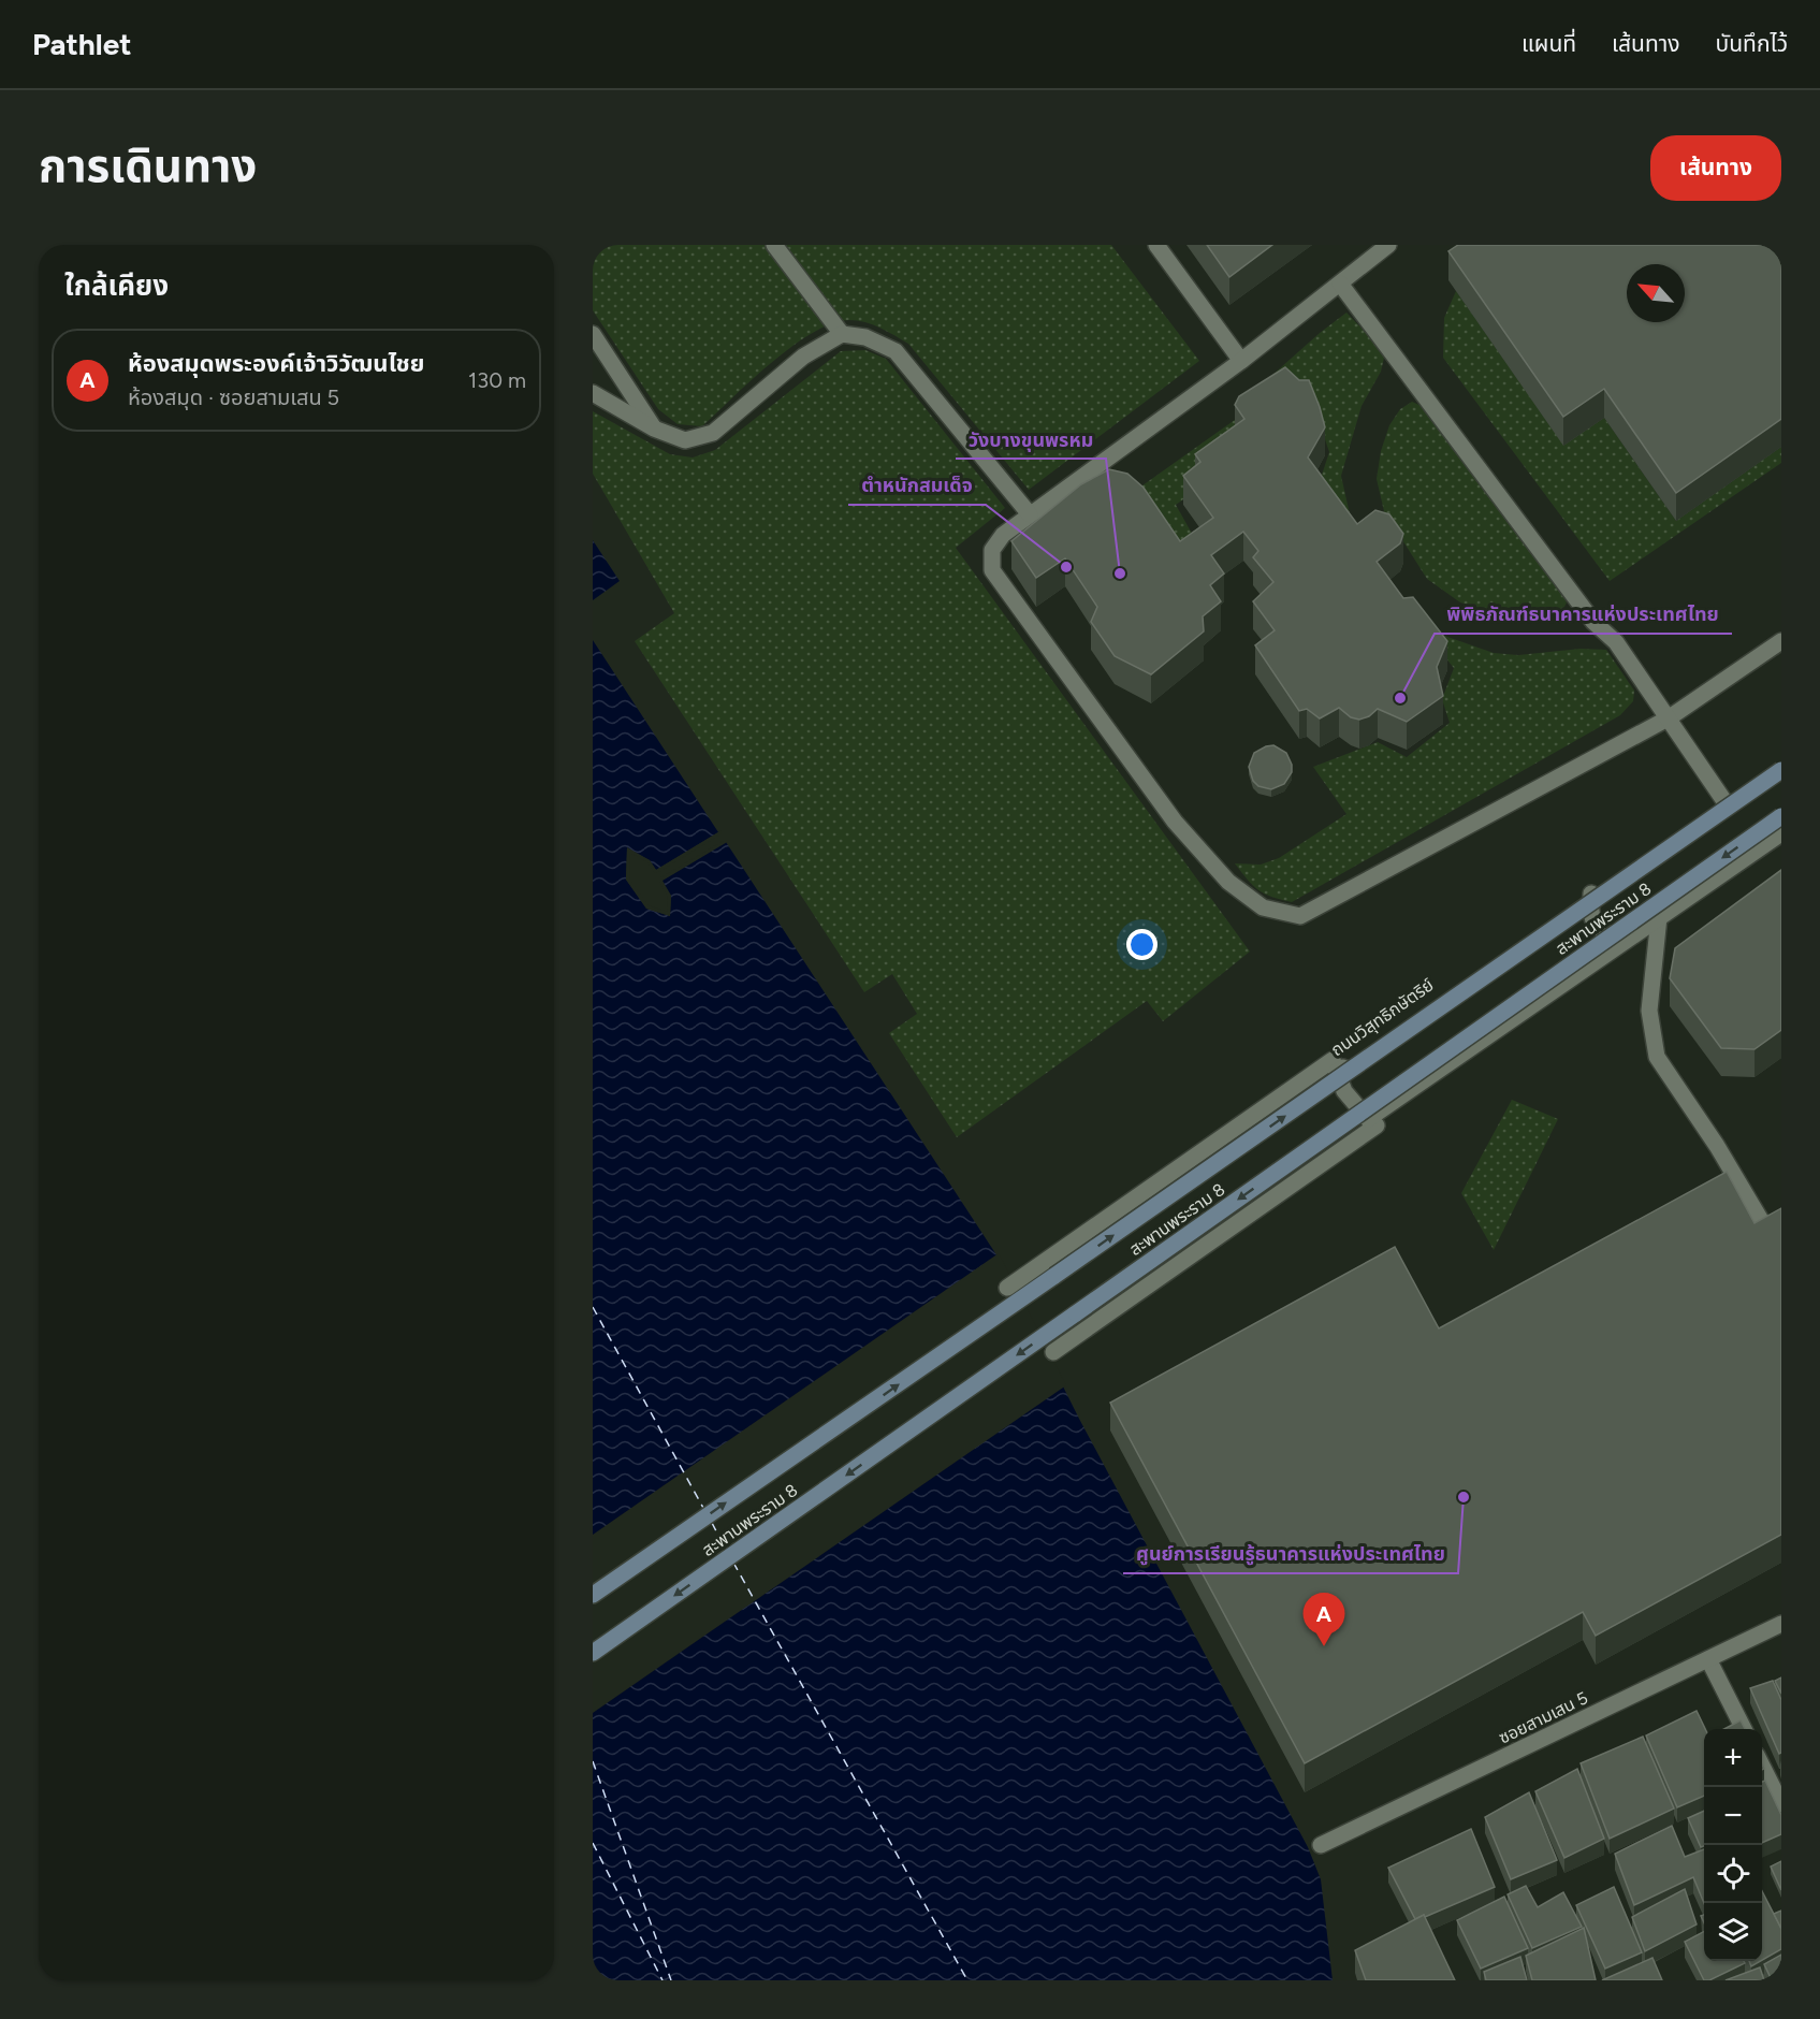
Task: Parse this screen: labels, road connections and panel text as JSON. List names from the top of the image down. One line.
{"streets":{"main road":["สะพานพระราม 8"],"street":["ถนนวิสุทธิกษัตริย์","ซอยสามเสน 5"]},"places":["ตำหนักสมเด็จ","วังบางขุนพรหม","พิพิธภัณฑ์ธนาคารแห่งประเทศไทย","ศูนย์การเรียนรู้ธนาคารแห่งประเทศไทย"],"north":"top left","page":{"header":"Pathlet","nav":["แผนที่","เส้นทาง","บันทึกไว้"],"title":"การเดินทาง","buttons":"เส้นทาง","heading":"ใกล้เคียง","list":[{"mark":"A","name":"ห้องสมุดพระองค์เจ้าวิวัฒนไชย","note":"ห้องสมุด · ซอยสามเสน 5","value":"130 m"}],"pins":"A","map_buttons":["+","−"]}}
